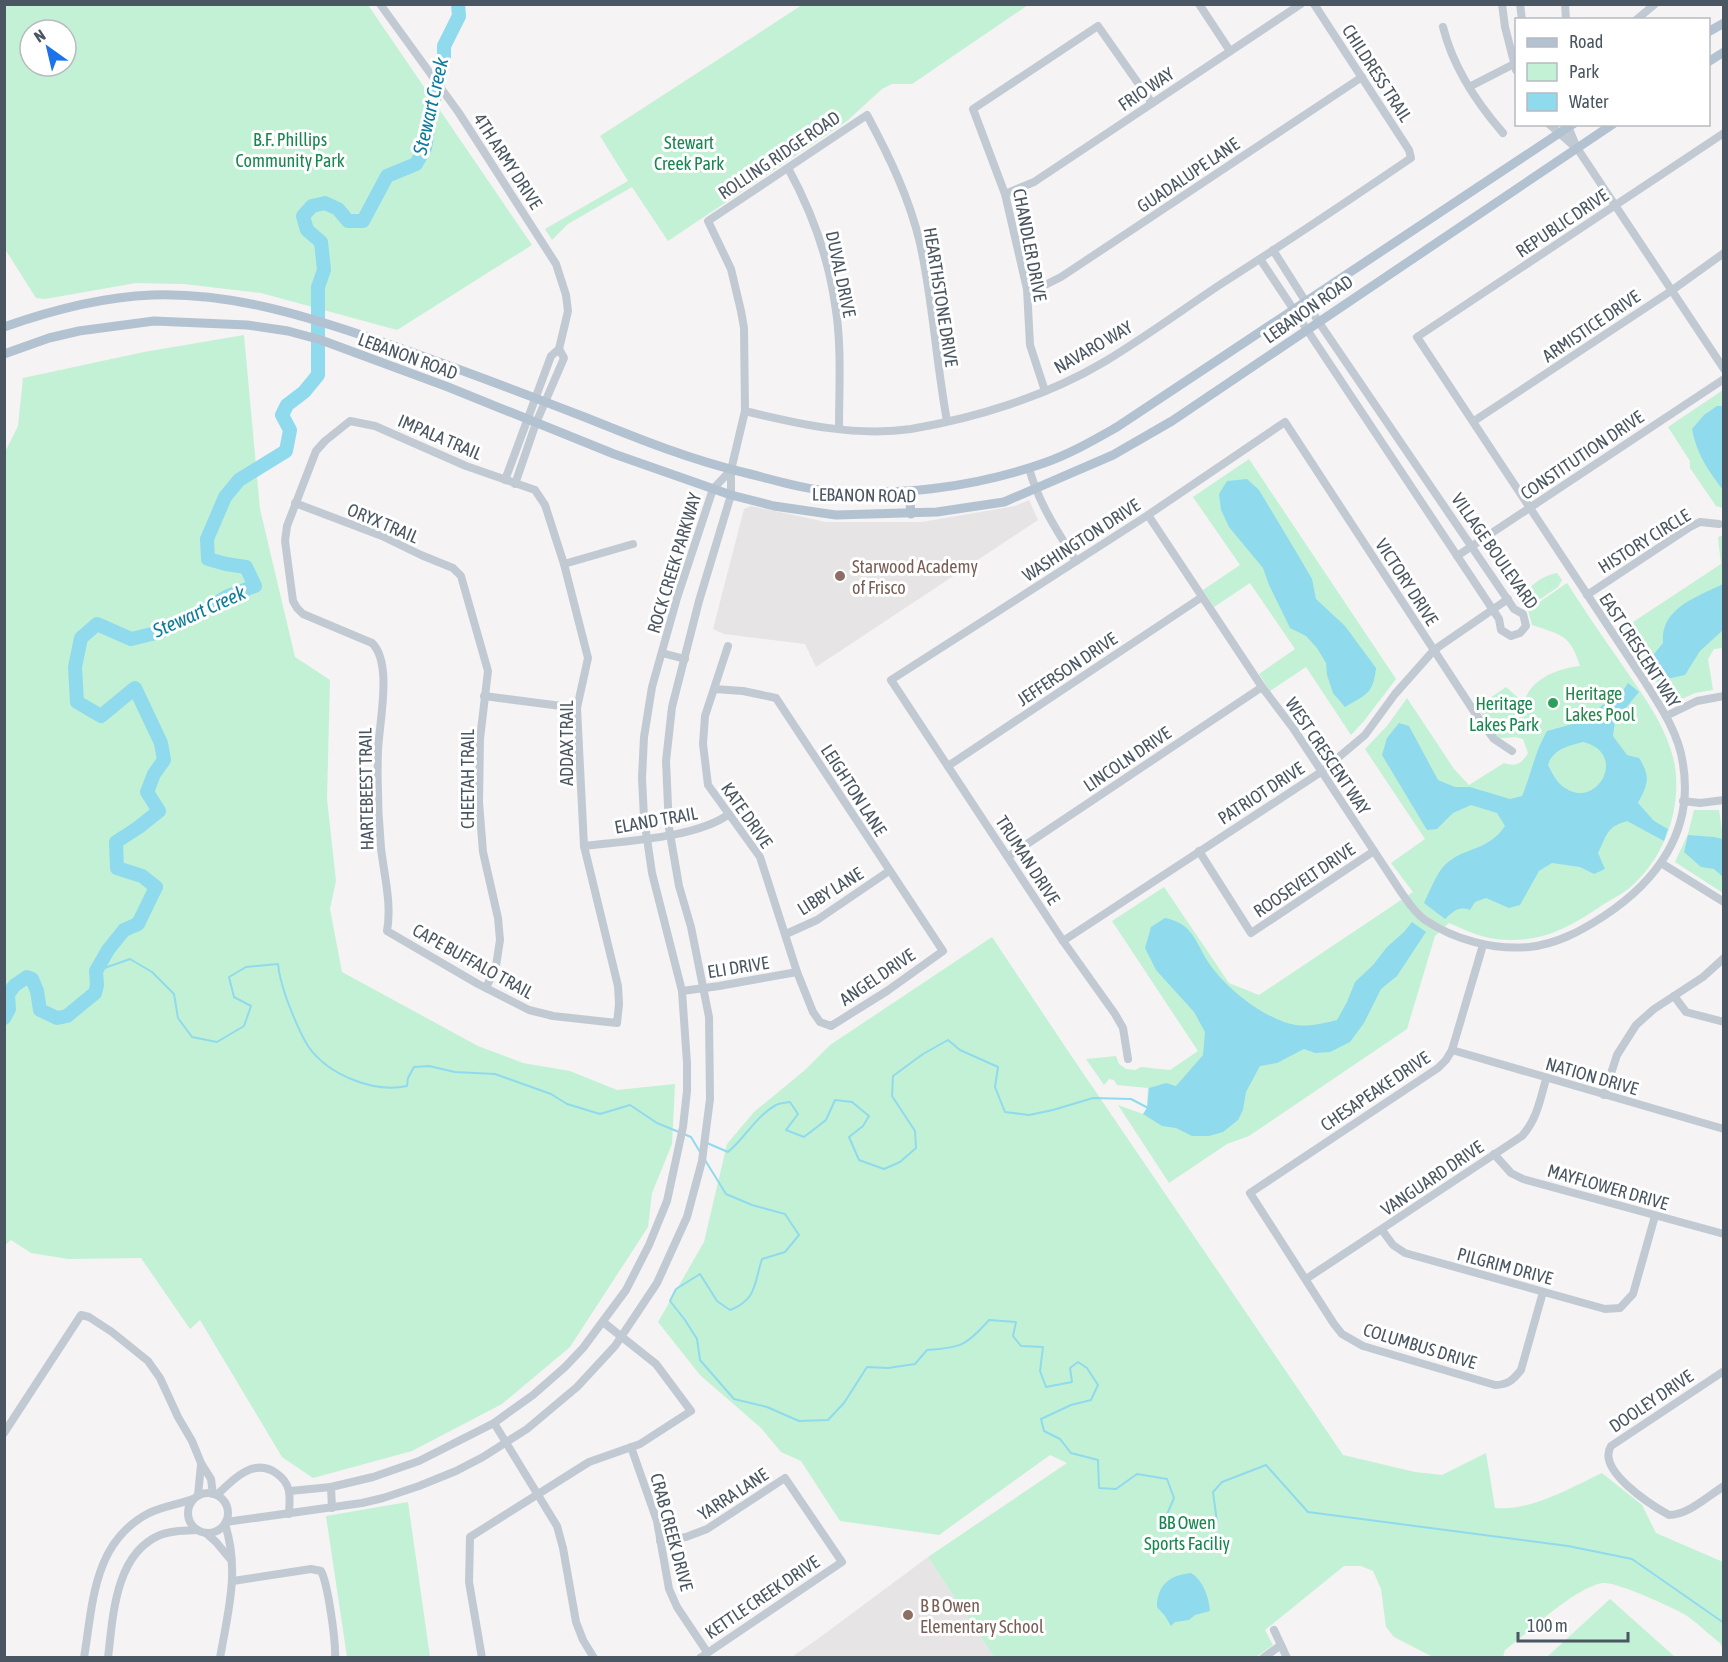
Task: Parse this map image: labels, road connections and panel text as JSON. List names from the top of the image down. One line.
{"streets":{"main road":["LEBANON ROAD"],"street":["CHILDRESS TRAIL","FRIO WAY","ROLLING RIDGE ROAD","4TH ARMY DRIVE","GUADALUPE LANE","REPUBLIC DRIVE","CHANDLER DRIVE","DUVAL DRIVE","HEARTHSTONE DRIVE","ARMISTICE DRIVE","NAVARO WAY","IMPALA TRAIL","CONSTITUTION DRIVE","ORYX TRAIL","WASHINGTON DRIVE","HISTORY CIRCLE","VILLAGE BOULEVARD","ROCK CREEK PARKWAY","VICTORY DRIVE","EAST CRESCENT WAY","JEFFERSON DRIVE","ADDAX TRAIL","WEST CRESCENT WAY","LINCOLN DRIVE","CHEETAH TRAIL","HARTEBEEST TRAIL","LEIGHTON LANE","PATRIOT DRIVE","KATE DRIVE","ELAND TRAIL","TRUMAN DRIVE","ROOSEVELT DRIVE","LIBBY LANE","CAPE BUFFALO TRAIL","ELI DRIVE","ANGEL DRIVE","NATION DRIVE","CHESAPEAKE DRIVE","VANGUARD DRIVE","MAYFLOWER DRIVE","PILGRIM DRIVE","COLUMBUS DRIVE","DOOLEY DRIVE","YARRA LANE","CRAB CREEK DRIVE","KETTLE CREEK DRIVE"]},"crossings":[["CHILDRESS TRAIL","GUADALUPE LANE"],["CHILDRESS TRAIL","NAVARO WAY"],["FRIO WAY","CHANDLER DRIVE"],["ROLLING RIDGE ROAD","DUVAL DRIVE"],["ROLLING RIDGE ROAD","HEARTHSTONE DRIVE"],["ROLLING RIDGE ROAD","NAVARO WAY"],["4TH ARMY DRIVE","LEBANON ROAD"],["4TH ARMY DRIVE","IMPALA TRAIL"],["4TH ARMY DRIVE","ADDAX TRAIL"],["GUADALUPE LANE","CHANDLER DRIVE"],["REPUBLIC DRIVE","EAST CRESCENT WAY"],["CHANDLER DRIVE","NAVARO WAY"],["DUVAL DRIVE","NAVARO WAY"],["HEARTHSTONE DRIVE","NAVARO WAY"],["LEBANON ROAD","VILLAGE BOULEVARD"],["LEBANON ROAD","ROCK CREEK PARKWAY"],["ARMISTICE DRIVE","EAST CRESCENT WAY"],["NAVARO WAY","VILLAGE BOULEVARD"],["IMPALA TRAIL","ORYX TRAIL"],["IMPALA TRAIL","ADDAX TRAIL"],["IMPALA TRAIL","HARTEBEEST TRAIL"],["CONSTITUTION DRIVE","VILLAGE BOULEVARD"],["CONSTITUTION DRIVE","EAST CRESCENT WAY"],["ORYX TRAIL","CHEETAH TRAIL"],["ORYX TRAIL","HARTEBEEST TRAIL"],["WASHINGTON DRIVE","VICTORY DRIVE"],["WASHINGTON DRIVE","WEST CRESCENT WAY"],["WASHINGTON DRIVE","TRUMAN DRIVE"],["HISTORY CIRCLE","EAST CRESCENT WAY"],["VILLAGE BOULEVARD","PATRIOT DRIVE"],["ROCK CREEK PARKWAY","ELAND TRAIL"],["ROCK CREEK PARKWAY","ELI DRIVE"],["VICTORY DRIVE","PATRIOT DRIVE"],["EAST CRESCENT WAY","WEST CRESCENT WAY"],["JEFFERSON DRIVE","WEST CRESCENT WAY"],["JEFFERSON DRIVE","TRUMAN DRIVE"],["ADDAX TRAIL","ELAND TRAIL"],["ADDAX TRAIL","CAPE BUFFALO TRAIL"],["WEST CRESCENT WAY","LINCOLN DRIVE"],["WEST CRESCENT WAY","PATRIOT DRIVE"],["WEST CRESCENT WAY","ROOSEVELT DRIVE"],["WEST CRESCENT WAY","CHESAPEAKE DRIVE"],["LINCOLN DRIVE","TRUMAN DRIVE"],["CHEETAH TRAIL","CAPE BUFFALO TRAIL"],["HARTEBEEST TRAIL","CAPE BUFFALO TRAIL"],["LEIGHTON LANE","KATE DRIVE"],["LEIGHTON LANE","LIBBY LANE"],["LEIGHTON LANE","ANGEL DRIVE"],["PATRIOT DRIVE","TRUMAN DRIVE"],["PATRIOT DRIVE","ROOSEVELT DRIVE"],["KATE DRIVE","ELAND TRAIL"],["KATE DRIVE","LIBBY LANE"],["KATE DRIVE","ELI DRIVE"],["KATE DRIVE","ANGEL DRIVE"],["NATION DRIVE","CHESAPEAKE DRIVE"],["NATION DRIVE","VANGUARD DRIVE"],["CHESAPEAKE DRIVE","COLUMBUS DRIVE"],["VANGUARD DRIVE","MAYFLOWER DRIVE"],["VANGUARD DRIVE","PILGRIM DRIVE"],["VANGUARD DRIVE","COLUMBUS DRIVE"],["MAYFLOWER DRIVE","PILGRIM DRIVE"],["PILGRIM DRIVE","COLUMBUS DRIVE"],["YARRA LANE","CRAB CREEK DRIVE"],["YARRA LANE","KETTLE CREEK DRIVE"],["CRAB CREEK DRIVE","KETTLE CREEK DRIVE"]],"water":["Stewart Creek"],"parks":["B.F. Phillips Community Park","Stewart Creek Park","Heritage Lakes Park","BB Owen Sports Faciliy"],"places":["Starwood Academy of Frisco","Heritage Lakes Pool","B B Owen Elementary School"],"legend":["Road","Park","Water"],"scale_bar":"100 m","north":"top left"}
